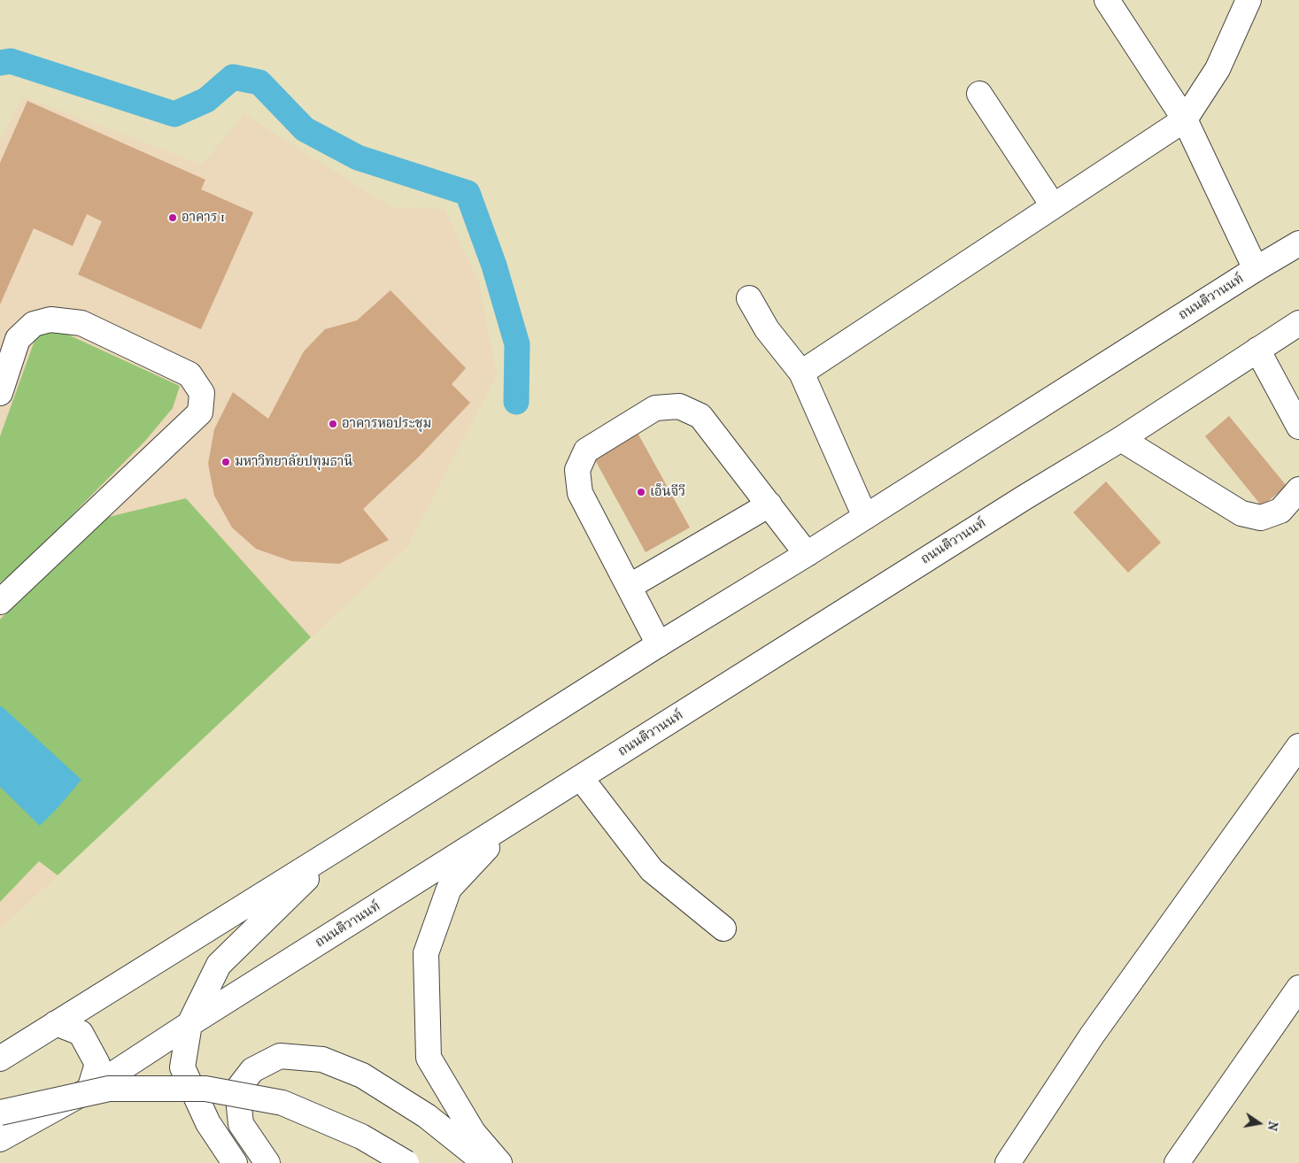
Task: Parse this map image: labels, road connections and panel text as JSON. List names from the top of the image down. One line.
{"streets":{"main road":["ถนนติวานนท์"]},"places":["อาคาร 1","อาคารหอประชุม","มหาวิทยาลัยปทุมธานี","เอ็นจีวี"],"north":"right"}
